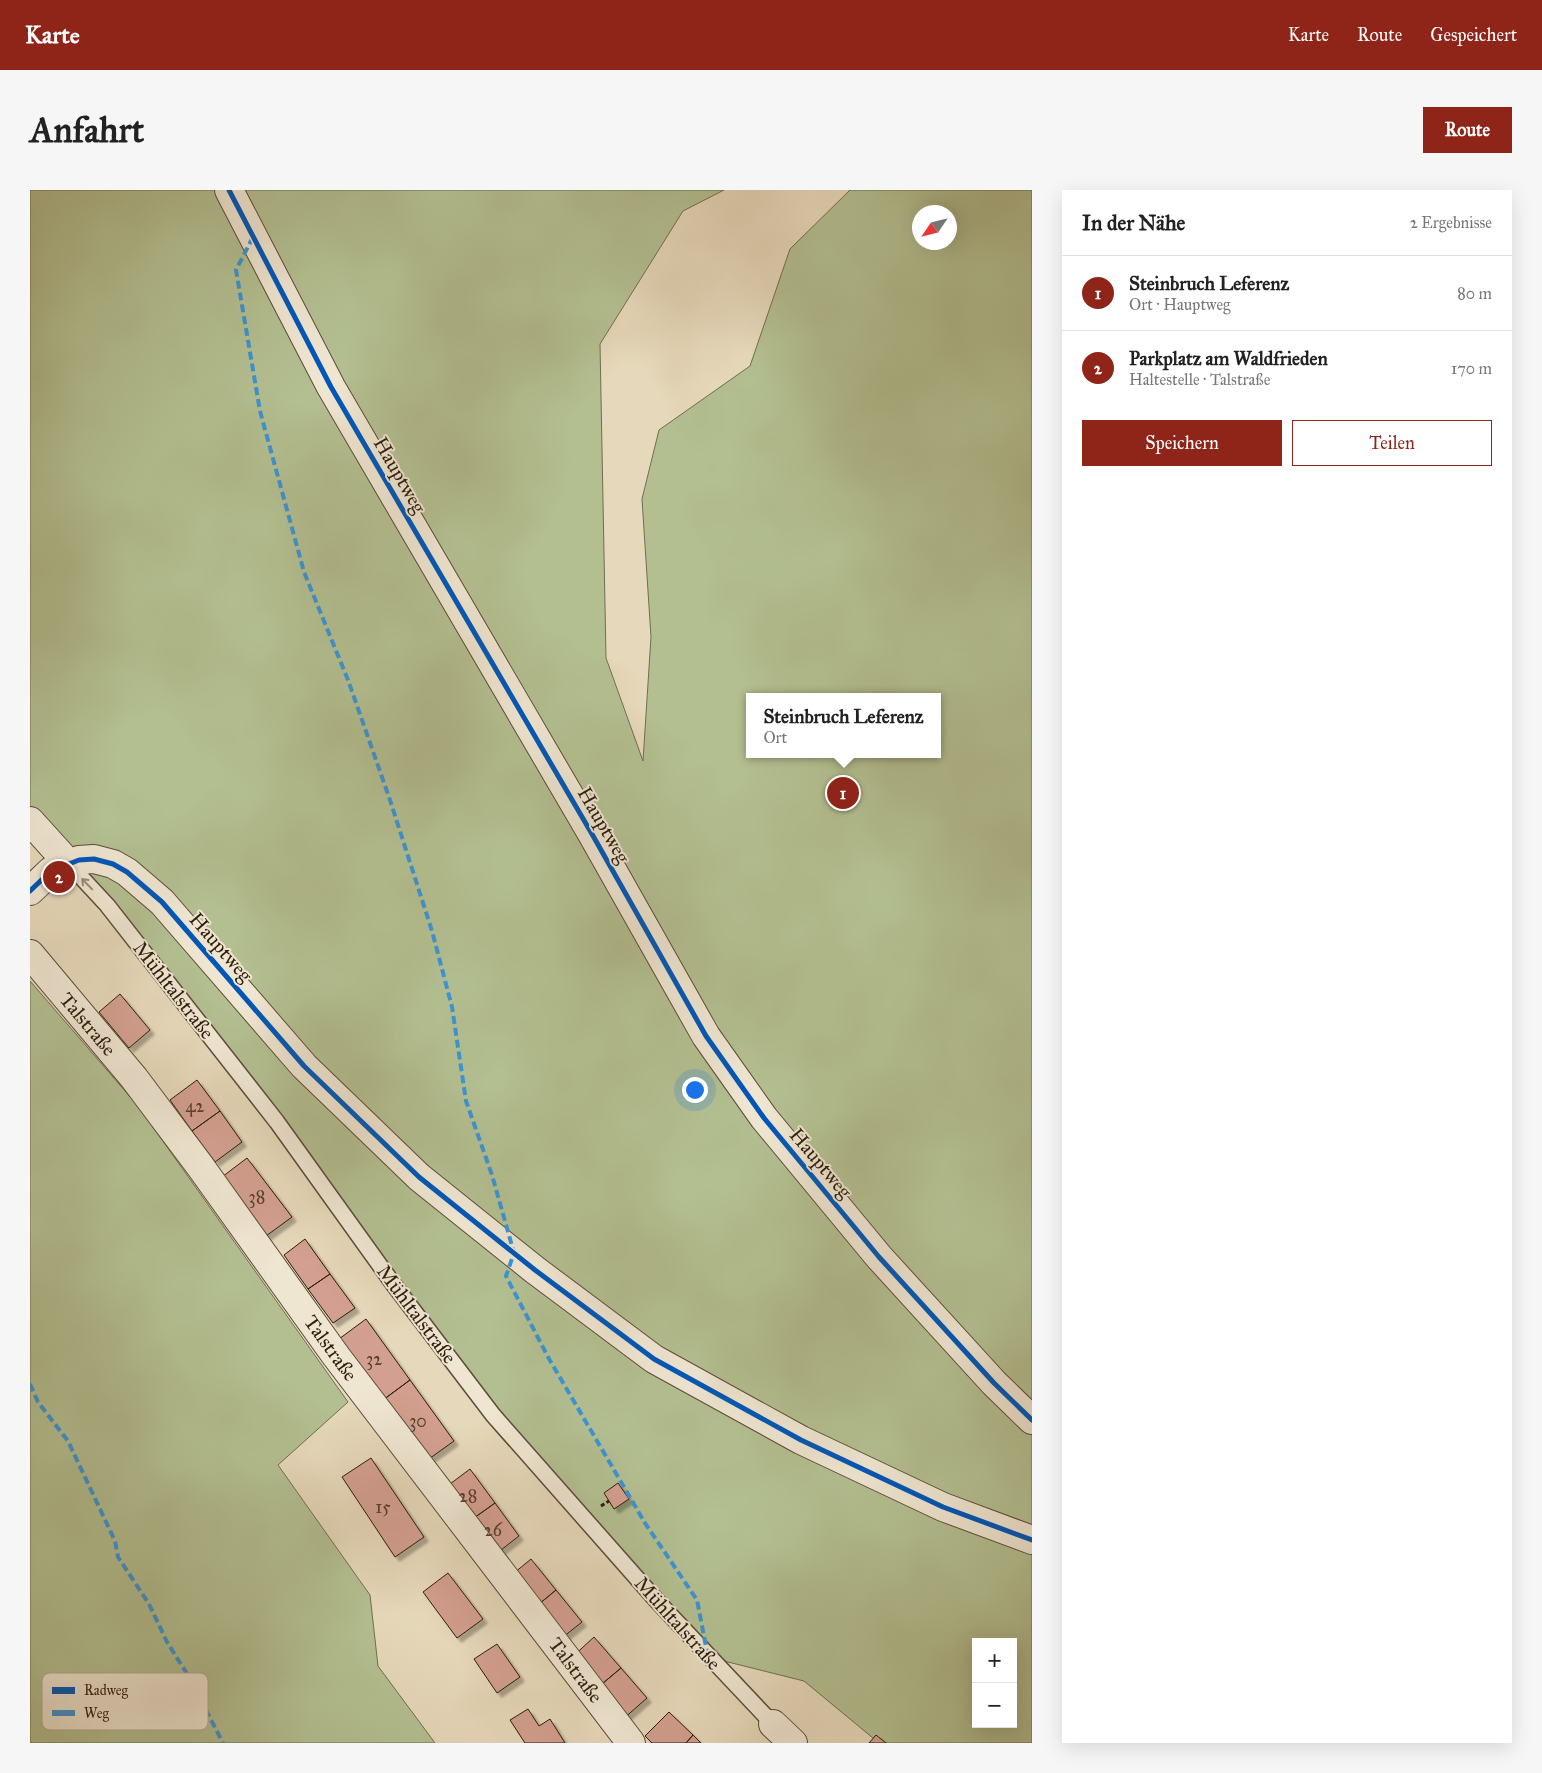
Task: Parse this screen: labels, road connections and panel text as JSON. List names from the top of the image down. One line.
{"streets":{"street":["Hauptweg","Mühltalstraße","Talstraße"]},"crossings":[["Hauptweg","Mühltalstraße"]],"one_way":["Mühltalstraße"],"house_numbers":["42","38","32","30","28","15","26"],"legend":["Radweg","Weg"],"north":"bottom left","page":{"header":"Karte","nav":["Karte","Route","Gespeichert"],"buttons":["Route",["Speichern","Teilen"]],"title":"Anfahrt","heading":["In der Nähe","2 Ergebnisse"],"list":[{"mark":"1","name":"Steinbruch Leferenz","note":"Ort · Hauptweg","value":"80 m"},{"mark":"2","name":"Parkplatz am Waldfrieden","note":"Haltestelle · Talstraße","value":"170 m"}],"popup":["Steinbruch Leferenz","Ort"],"pins":["1","2"],"map_buttons":["+","−"]}}
